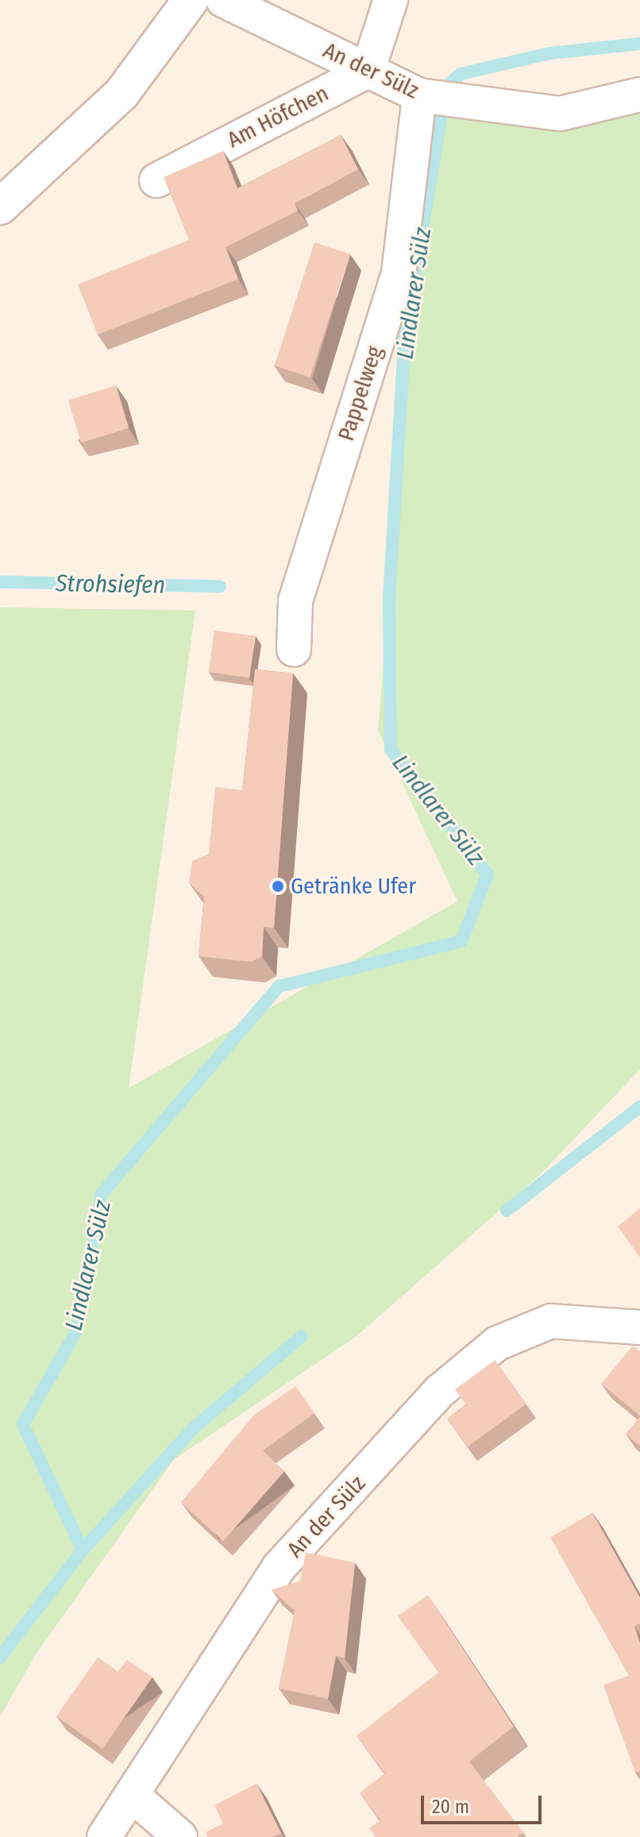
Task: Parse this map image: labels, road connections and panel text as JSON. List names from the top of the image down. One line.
{"streets":{"street":["An der Sülz","Am Höfchen","Pappelweg"]},"crossings":[["An der Sülz","Am Höfchen"],["An der Sülz","Pappelweg"]],"water":["Lindlarer Sülz","Strohsiefen"],"places":["Getränke Ufer"],"scale_bar":"20 m"}
